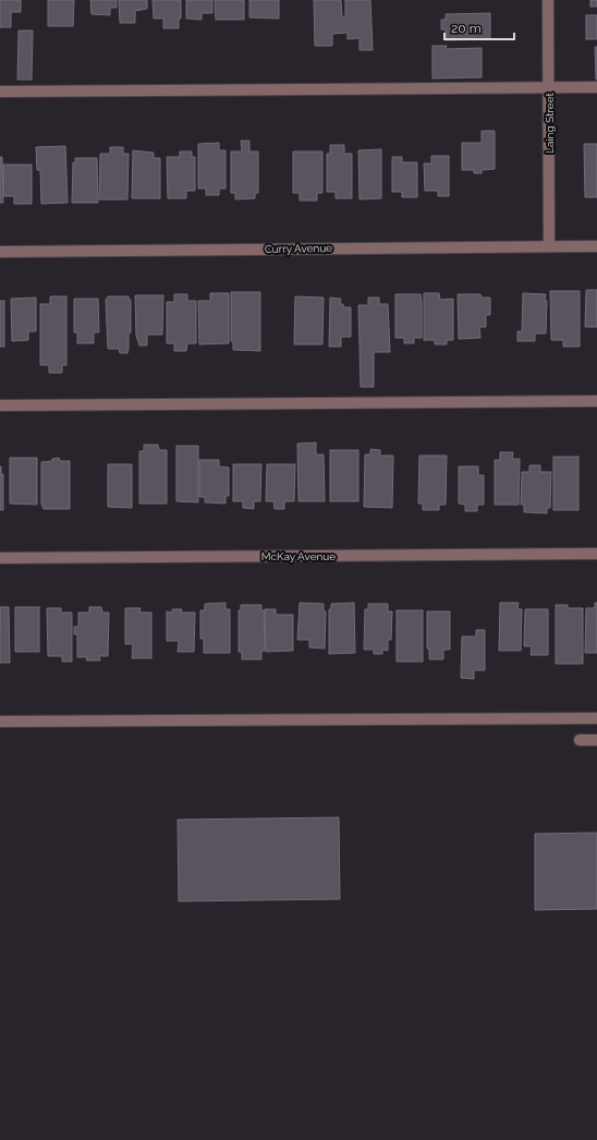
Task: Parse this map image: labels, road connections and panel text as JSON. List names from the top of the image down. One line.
{"streets":{"street":["Laing Street","Curry Avenue","McKay Avenue"]},"crossings":[["Laing Street","Curry Avenue"]],"scale_bar":"20 m"}
